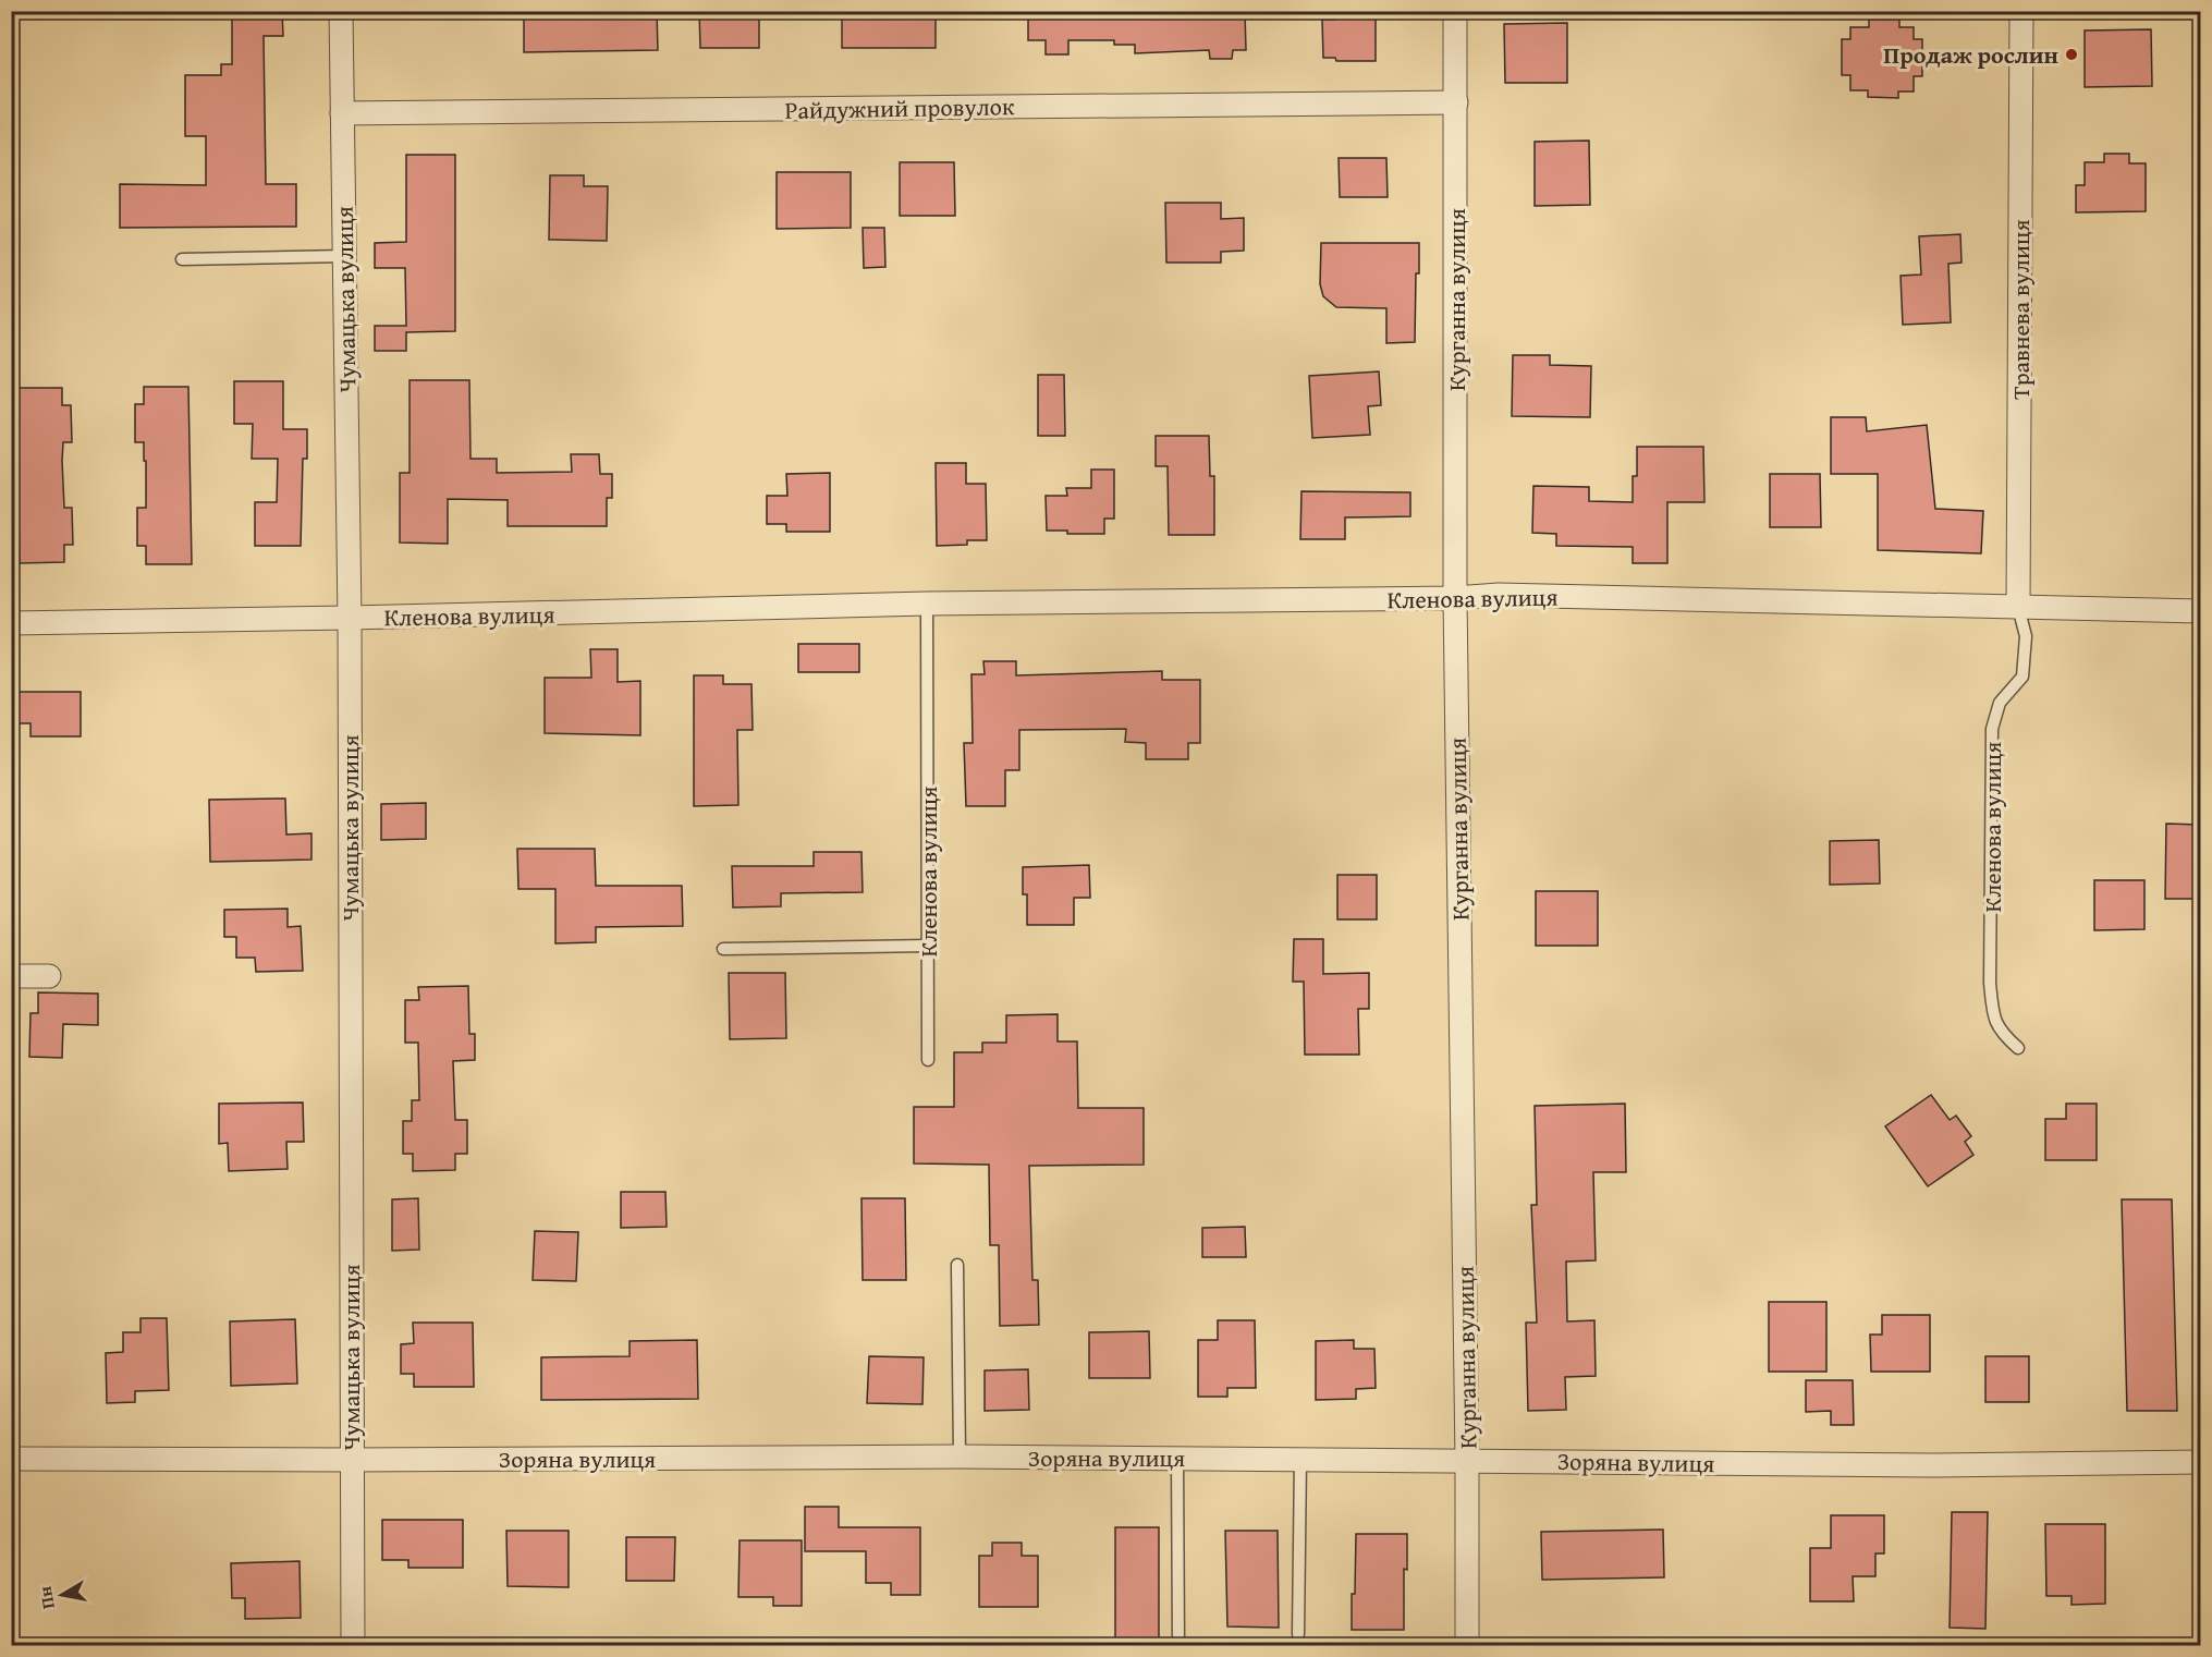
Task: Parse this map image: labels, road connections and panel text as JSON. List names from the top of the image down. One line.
{"streets":{"street":["Райдужний провулок","Чумацька вулиця","Курганна вулиця","Травнева вулиця","Кленова вулиця","Зоряна вулиця"]},"crossings":[["Райдужний провулок","Чумацька вулиця"],["Райдужний провулок","Курганна вулиця"],["Чумацька вулиця","Кленова вулиця"],["Чумацька вулиця","Зоряна вулиця"],["Курганна вулиця","Кленова вулиця"],["Курганна вулиця","Зоряна вулиця"],["Травнева вулиця","Кленова вулиця"]],"places":["Продаж рослин"],"north":"left"}
